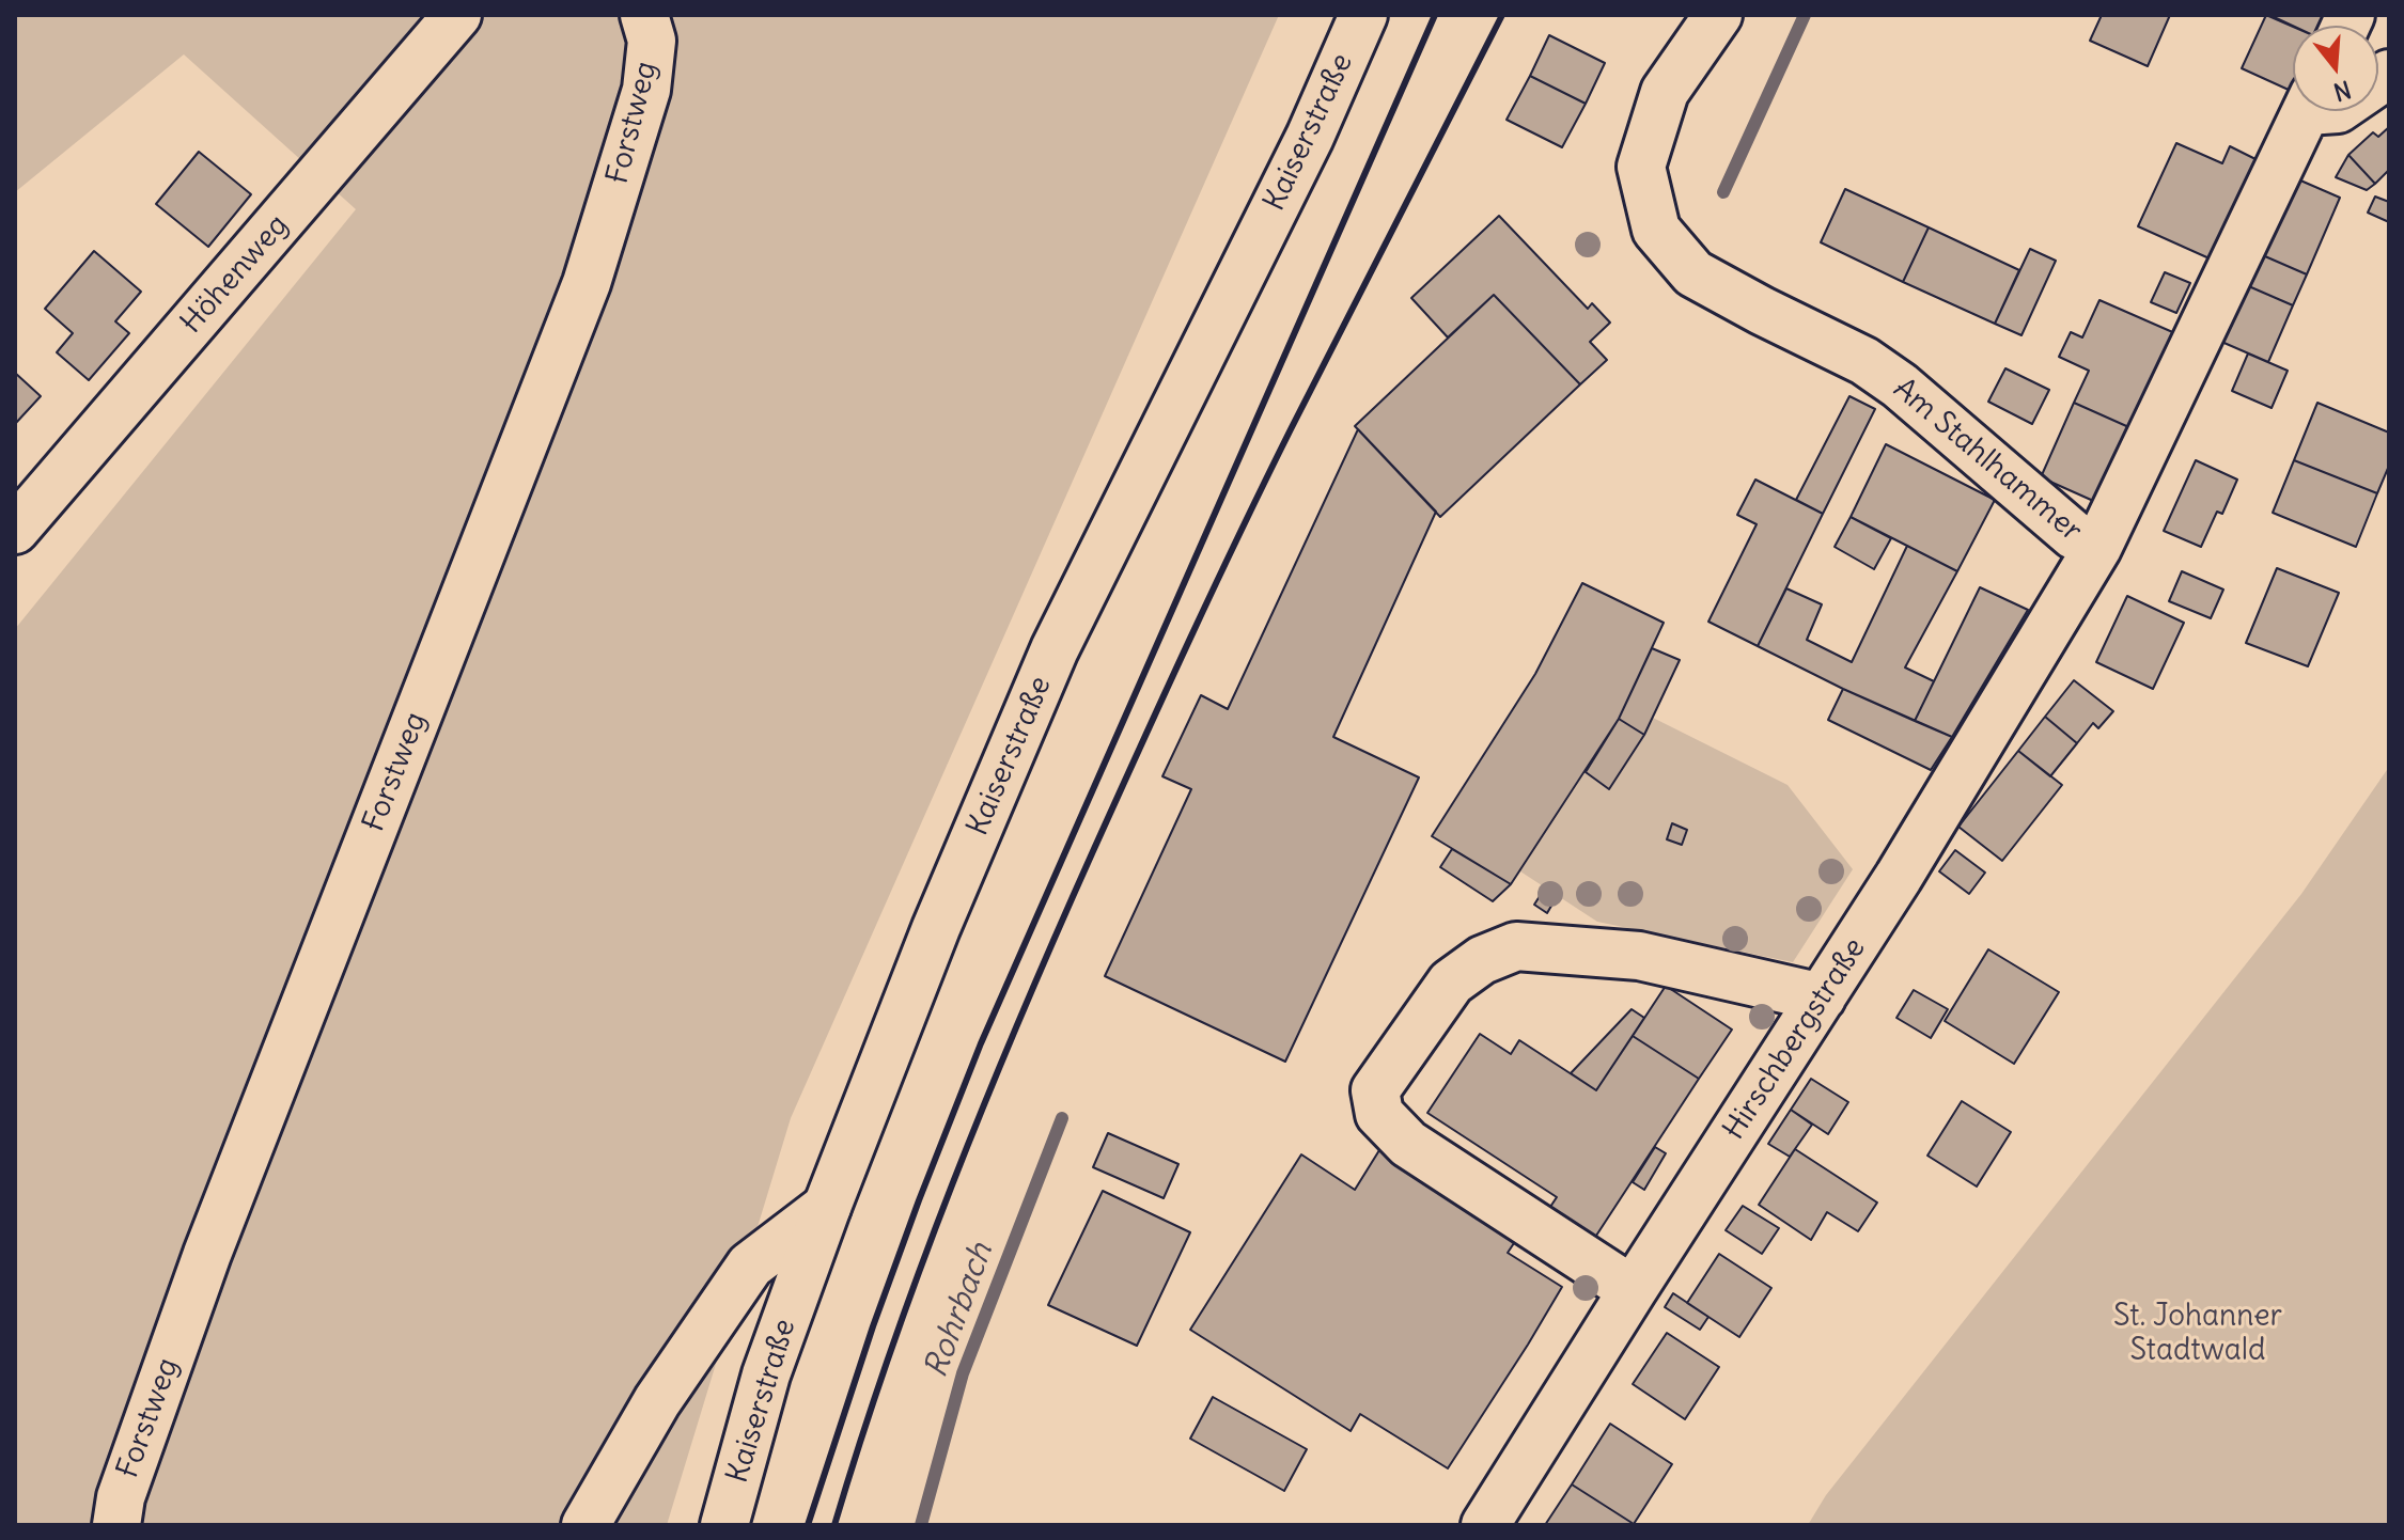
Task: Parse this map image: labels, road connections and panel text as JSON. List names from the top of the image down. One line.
{"streets":{"street":["Forstweg","Kaiserstraße","Höhenweg","Am Stahlhammer","Hirschbergstraße"]},"crossings":[["Am Stahlhammer","Hirschbergstraße"]],"water":["Rohrbach"],"parks":["St. Johanner Stadtwald"],"north":"bottom"}
